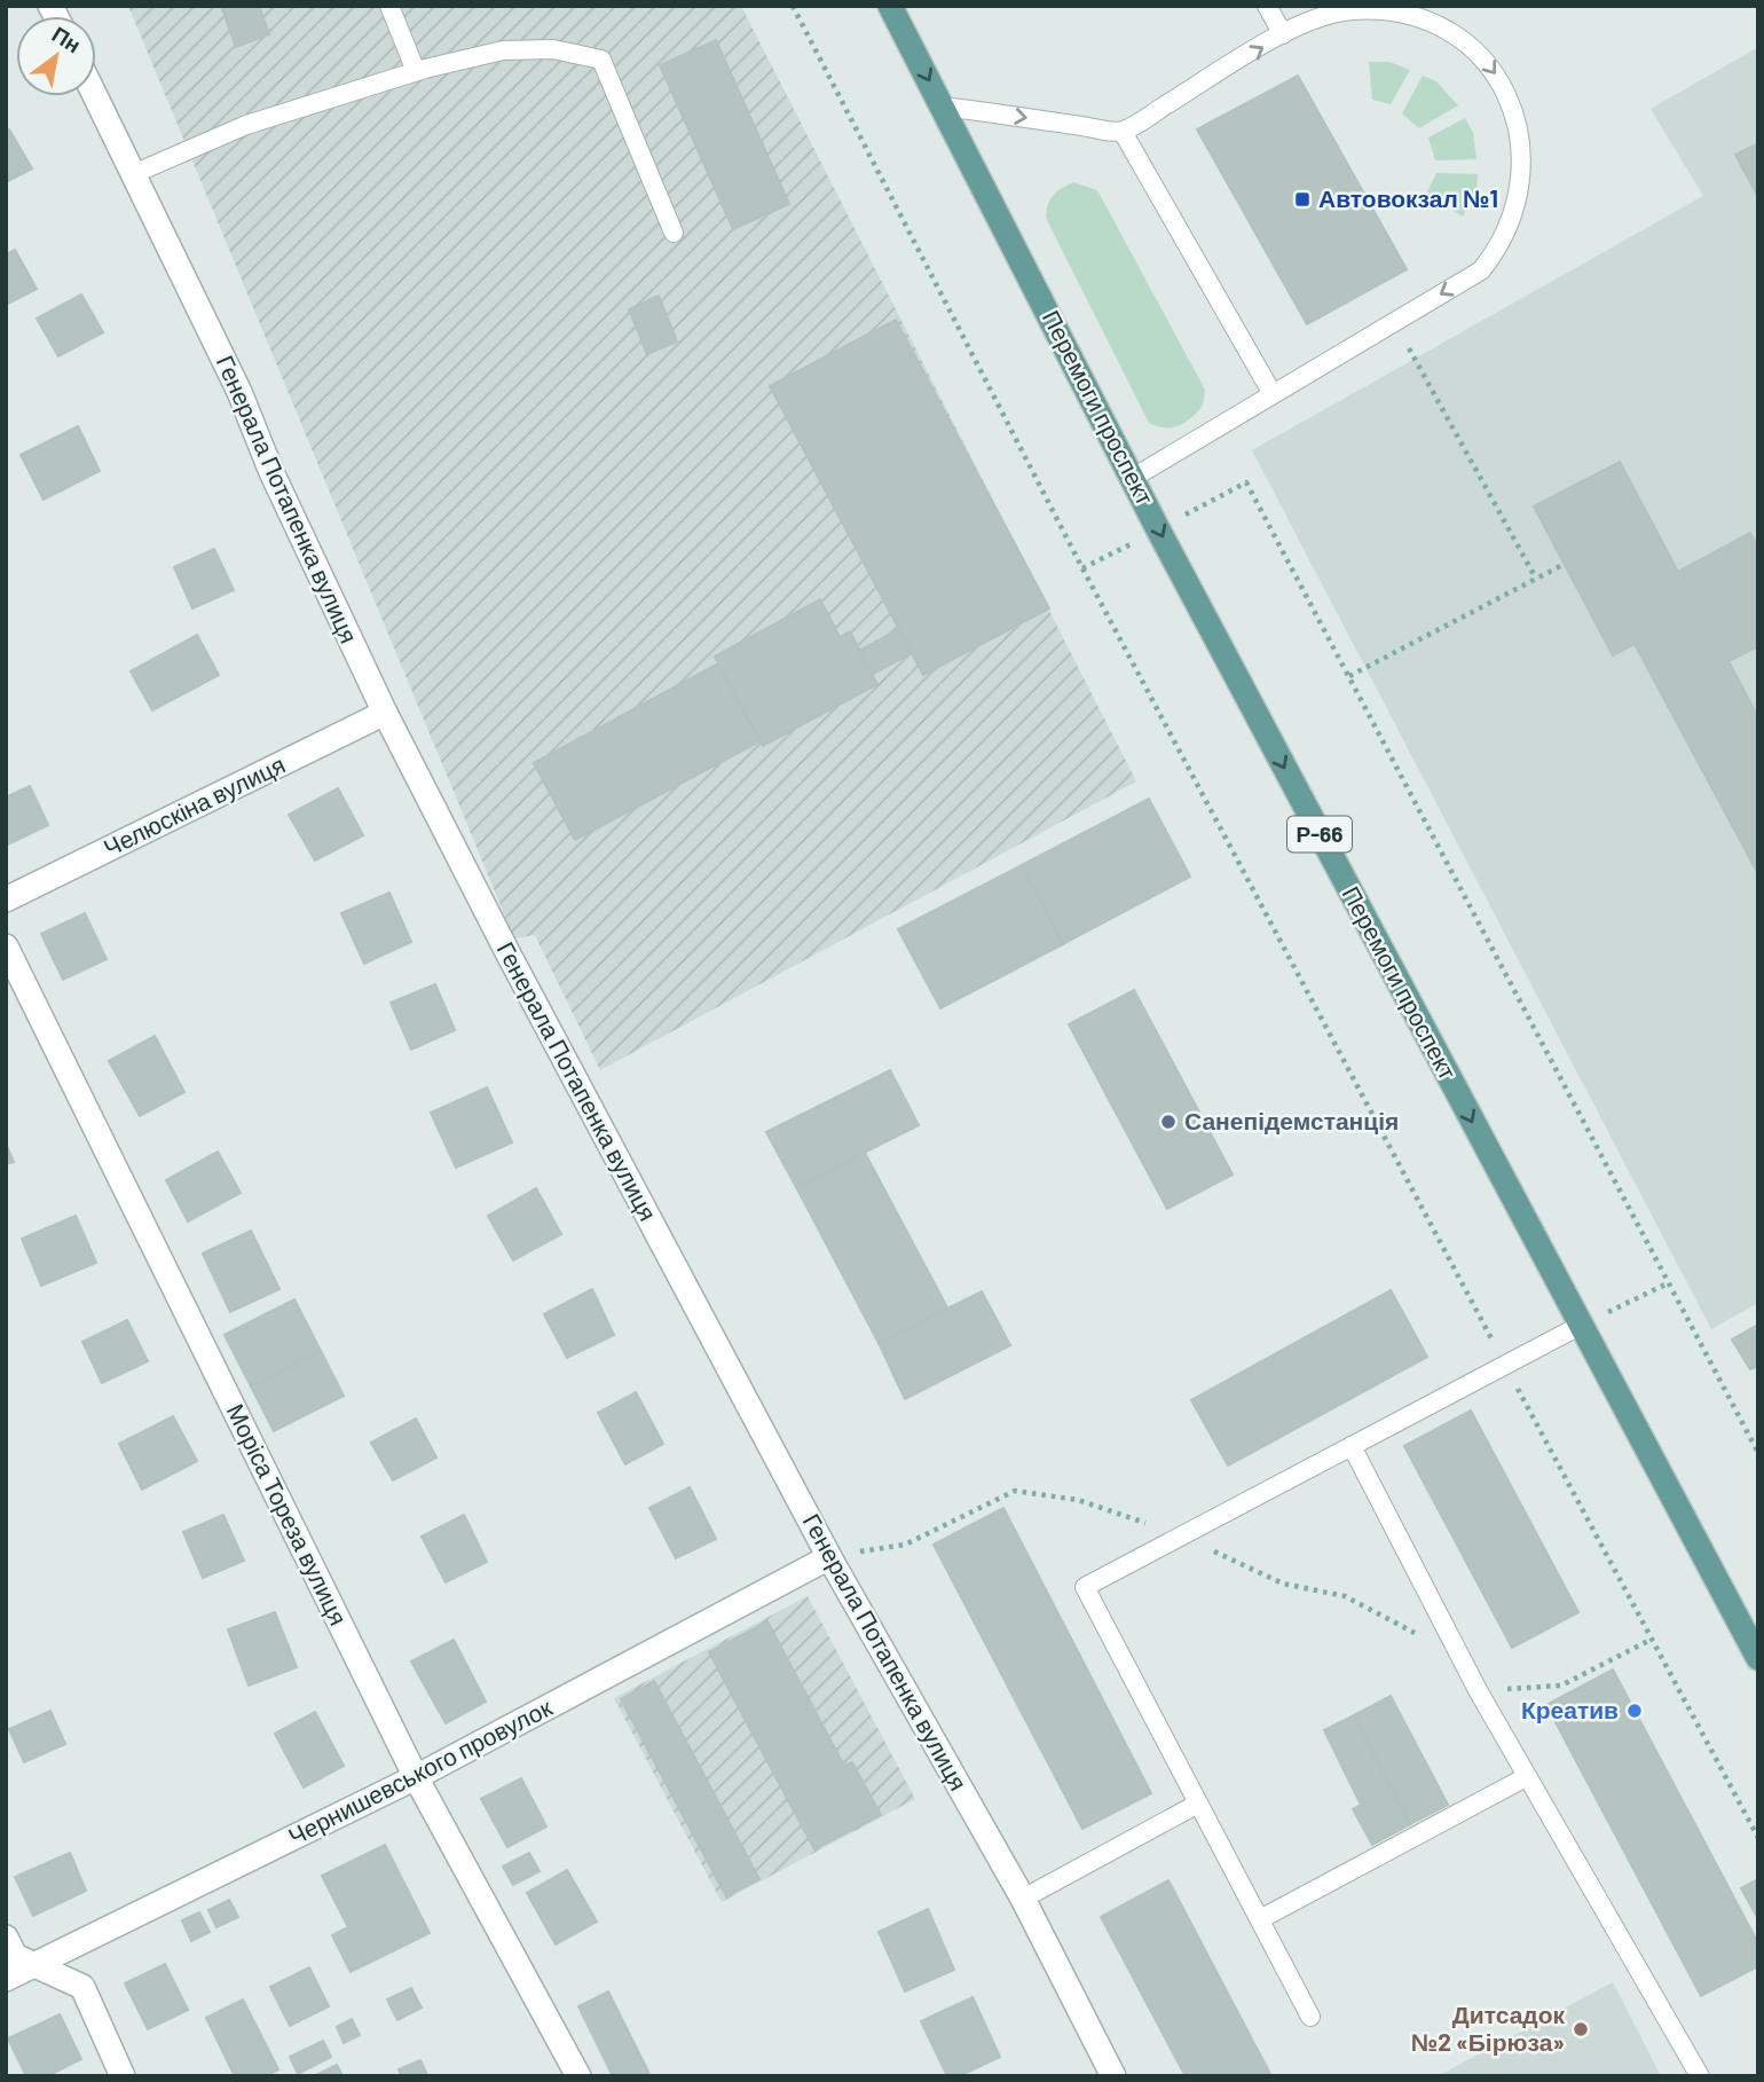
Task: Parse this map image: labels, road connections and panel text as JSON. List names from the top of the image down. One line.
{"streets":{"main road":["Перемоги проспект","Р-66"],"street":["Генерала Потапенка вулиця","Челюскіна вулиця","Моріса Тореза вулиця","Чернишевського провулок"]},"crossings":[["Генерала Потапенка вулиця","Челюскіна вулиця"],["Генерала Потапенка вулиця","Чернишевського провулок"],["Моріса Тореза вулиця","Чернишевського провулок"]],"one_way":["Перемоги проспект"],"places":{"transit":["Автовокзал №1"],"other":["Санепідемстанція","Креатив","Дитсадок №2 «Бірюза»"]},"north":"top right"}
